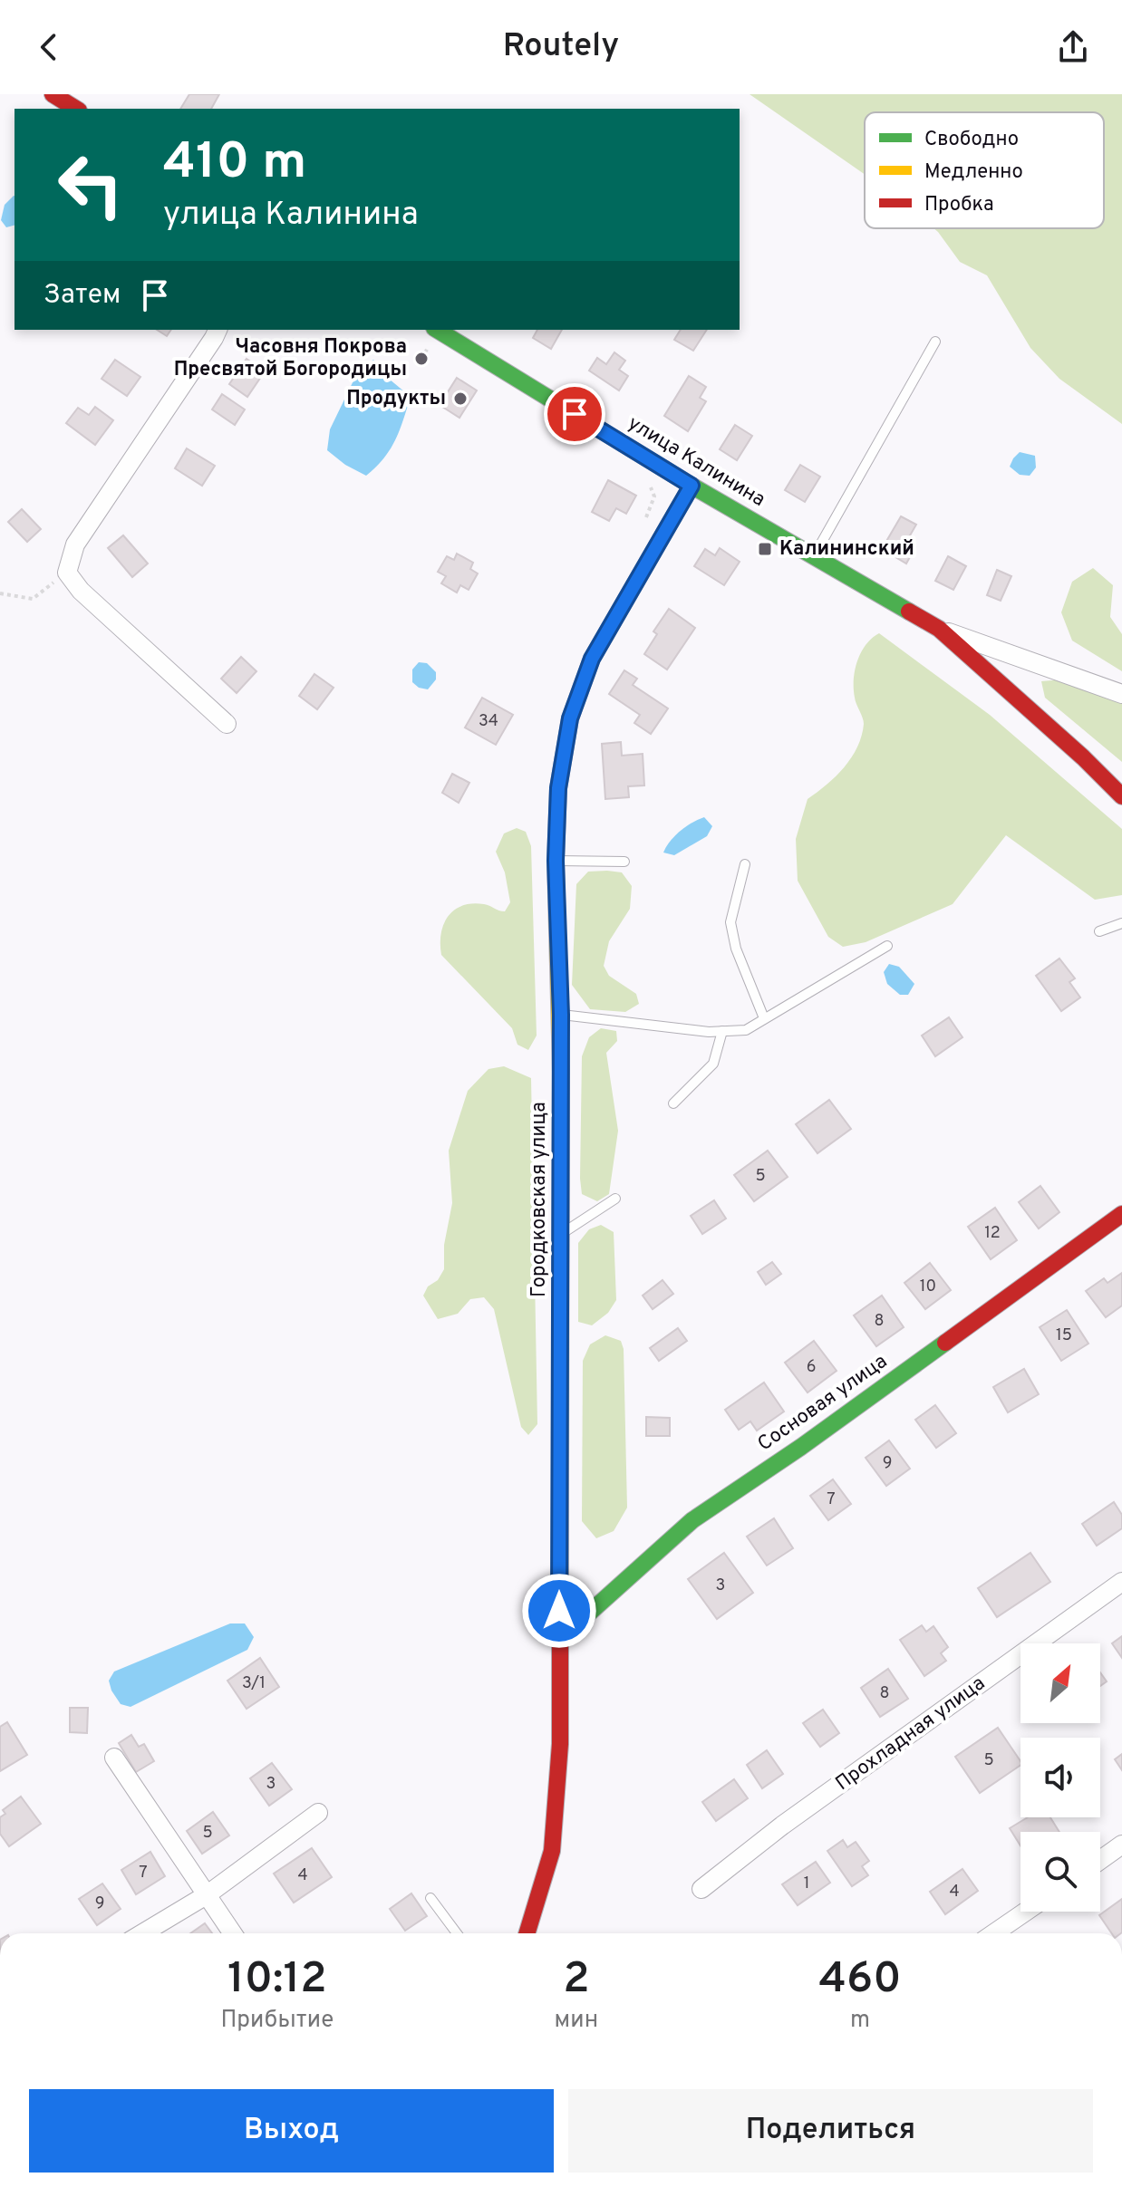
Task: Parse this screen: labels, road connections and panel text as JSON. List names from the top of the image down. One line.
{"streets":{"main road":["улица Калинина","Городковская улица","Сосновая улица"],"street":["Прохладная улица"]},"crossings":[["улица Калинина","Городковская улица"],["Городковская улица","Сосновая улица"]],"places":{"other":["Часовня Покрова Пресвятой Богородицы","Продукты"],"transit":["Калининский"]},"house_numbers":["34","5","12","10","8","15","6","9","7","3","3/1","8","5","3","5","7","4","1","4","9"],"legend":["Свободно","Медленно","Пробка"],"north":"top right","page":{"header":"Routely","turn":["410 m","улица Калинина"],"then":"Затем","eta":["10:12","Прибытие","2","мин","460","m"],"buttons":["Выход","Поделиться"]}}
